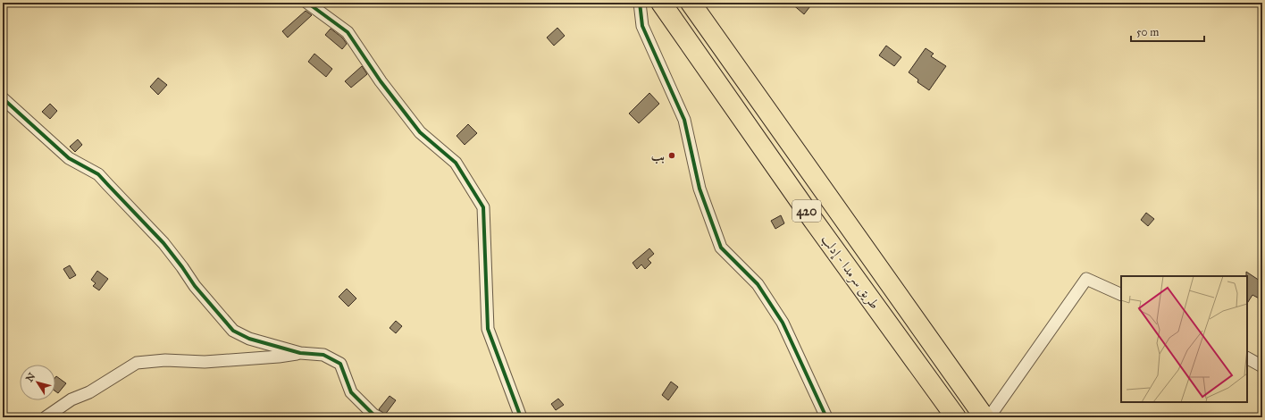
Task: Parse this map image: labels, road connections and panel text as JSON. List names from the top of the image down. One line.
{"streets":{"highway":["420","طريق سرمدا - إدلب"]},"places":["بب"],"scale_bar":"50 m","north":"top left"}
